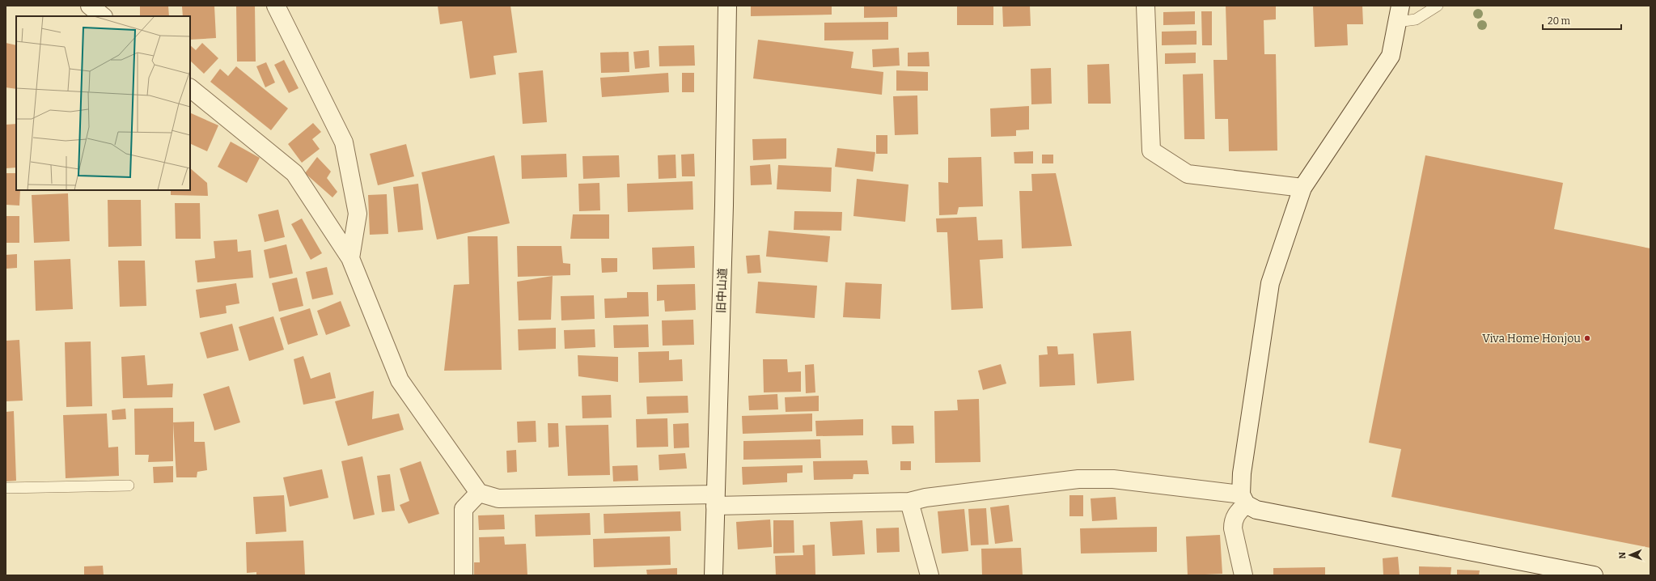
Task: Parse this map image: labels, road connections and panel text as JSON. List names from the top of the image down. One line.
{"streets":{"street":["旧中山道"]},"places":["Viva Home Honjou"],"scale_bar":"20 m","north":"left"}
